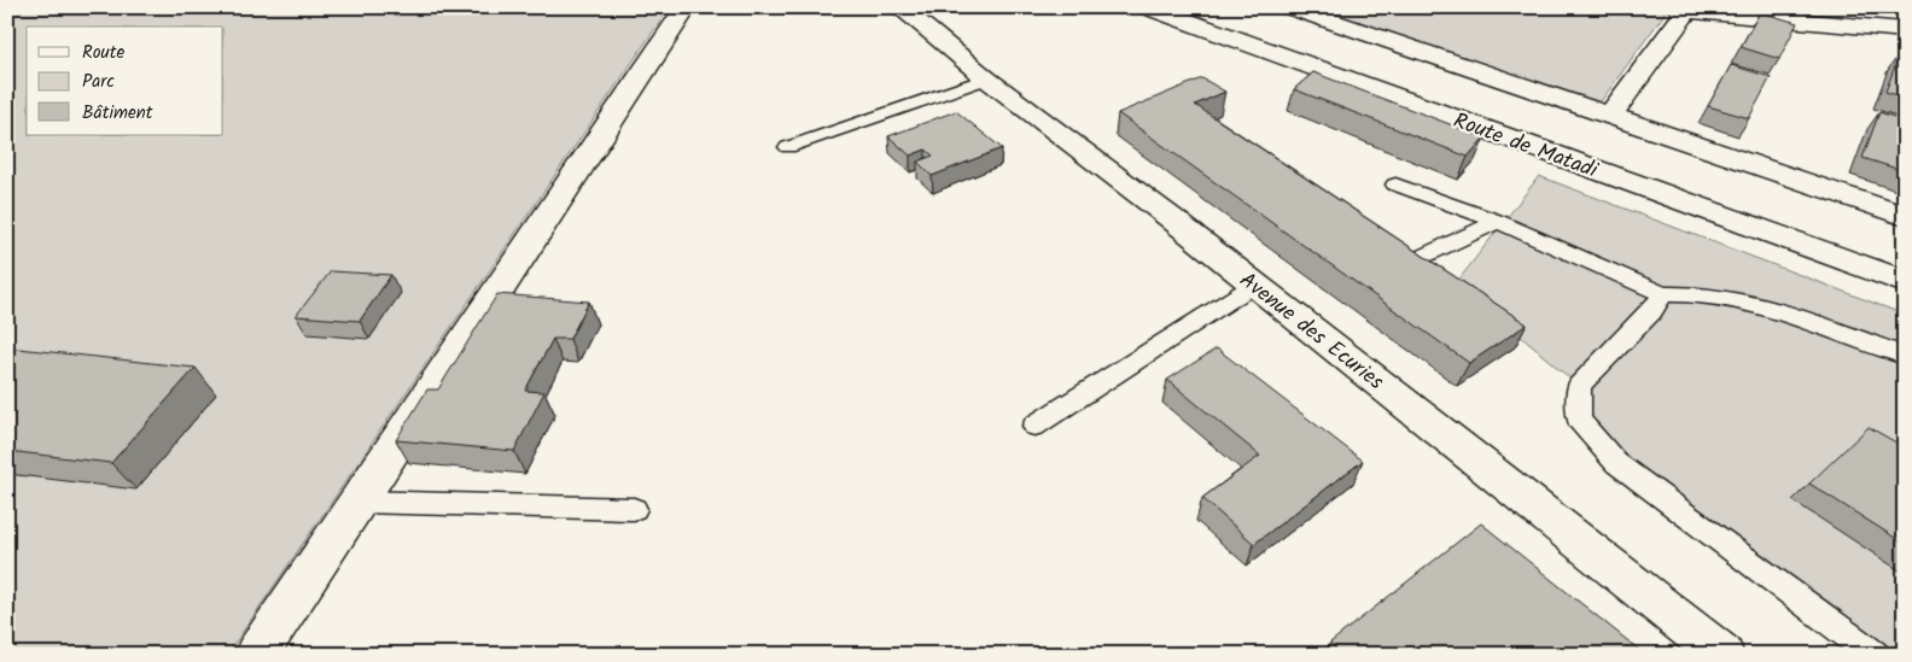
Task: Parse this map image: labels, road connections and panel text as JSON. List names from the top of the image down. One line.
{"streets":{"street":["Route de Matadi","Avenue des Ecuries"]},"legend":["Route","Parc","Bâtiment"]}
